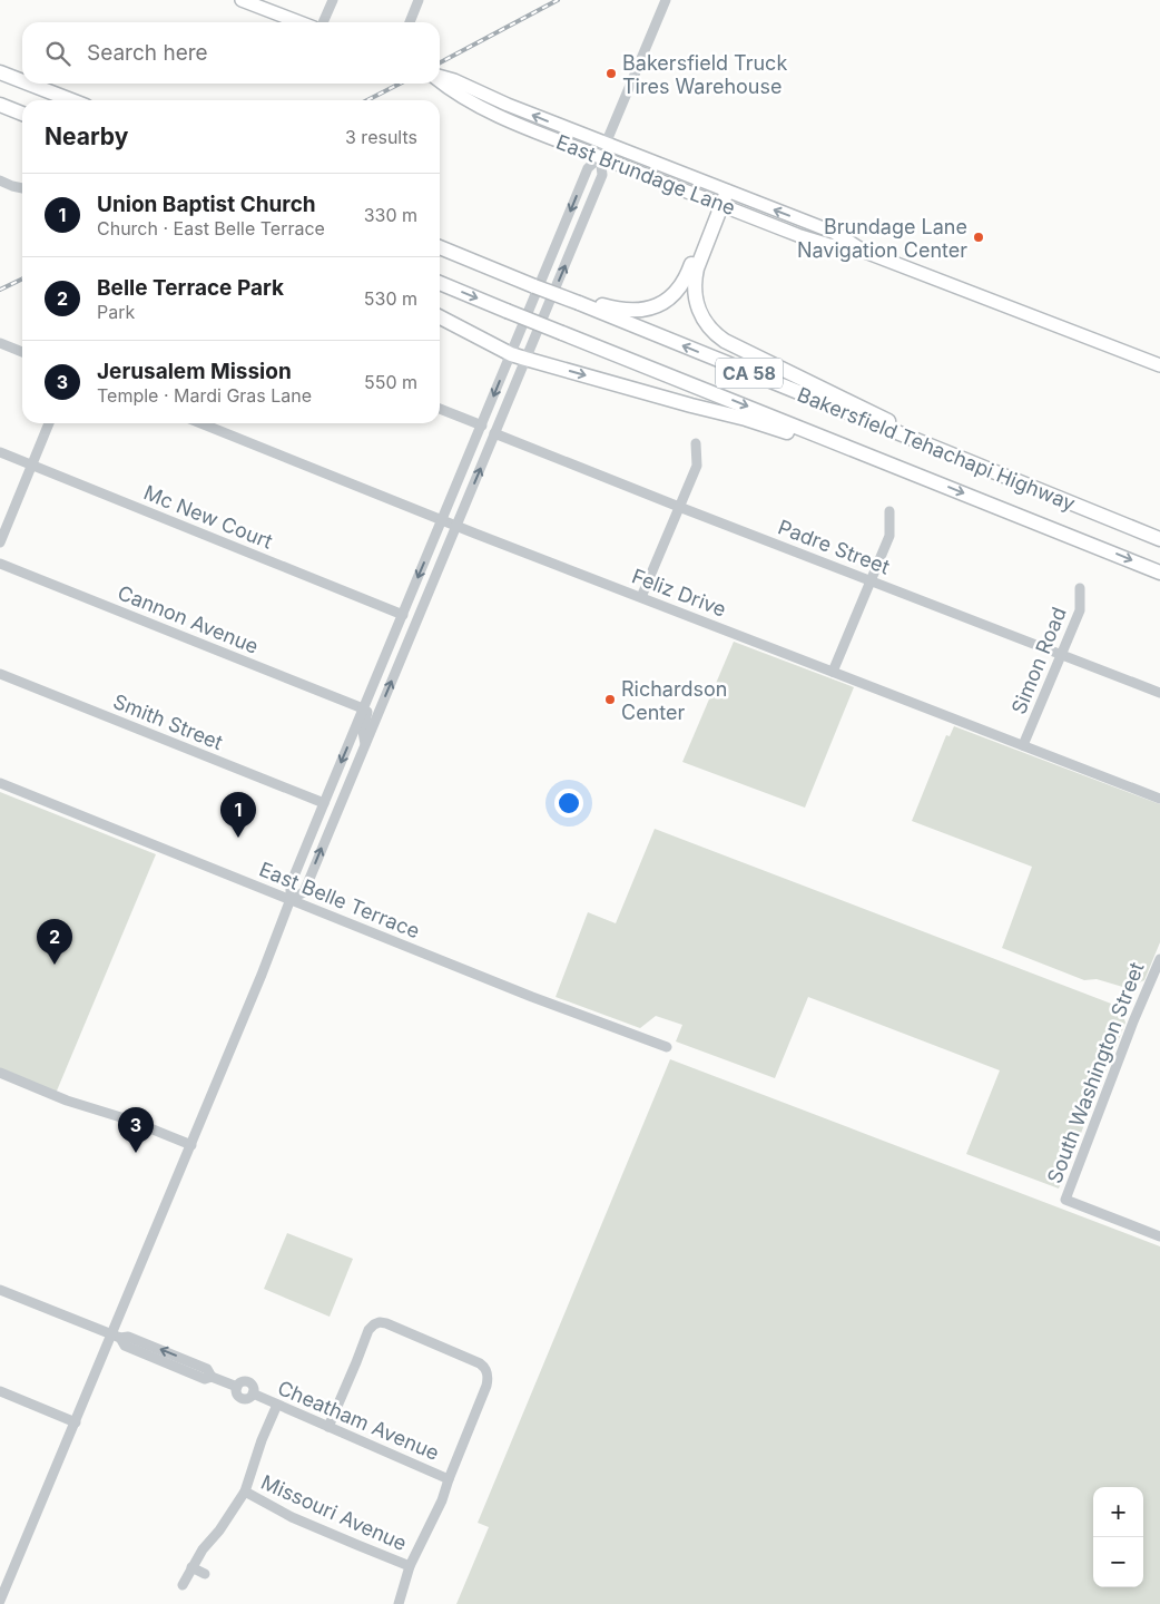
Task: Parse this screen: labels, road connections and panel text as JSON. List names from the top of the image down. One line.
{"streets":{"highway":["CA 58","Bakersfield Tehachapi Highway"],"main road":["East Brundage Lane"],"street":["Mc New Court","Padre Street","Feliz Drive","Cannon Avenue","Simon Road","Smith Street","East Belle Terrace","South Washington Street","Cheatham Avenue","Missouri Avenue"]},"crossings":[["Padre Street","Simon Road"],["Feliz Drive","Simon Road"]],"places":["Bakersfield Truck Tires Warehouse","Brundage Lane Navigation Center","Richardson Center"],"page":{"search":"Search here","heading":["Nearby","3 results"],"list":[{"mark":"1","name":"Union Baptist Church","note":"Church · East Belle Terrace","value":"330 m"},{"mark":"2","name":"Belle Terrace Park","note":"Park","value":"530 m"},{"mark":"3","name":"Jerusalem Mission","note":"Temple · Mardi Gras Lane","value":"550 m"}],"pins":["1","2","3"],"map_buttons":["+","−"]}}
